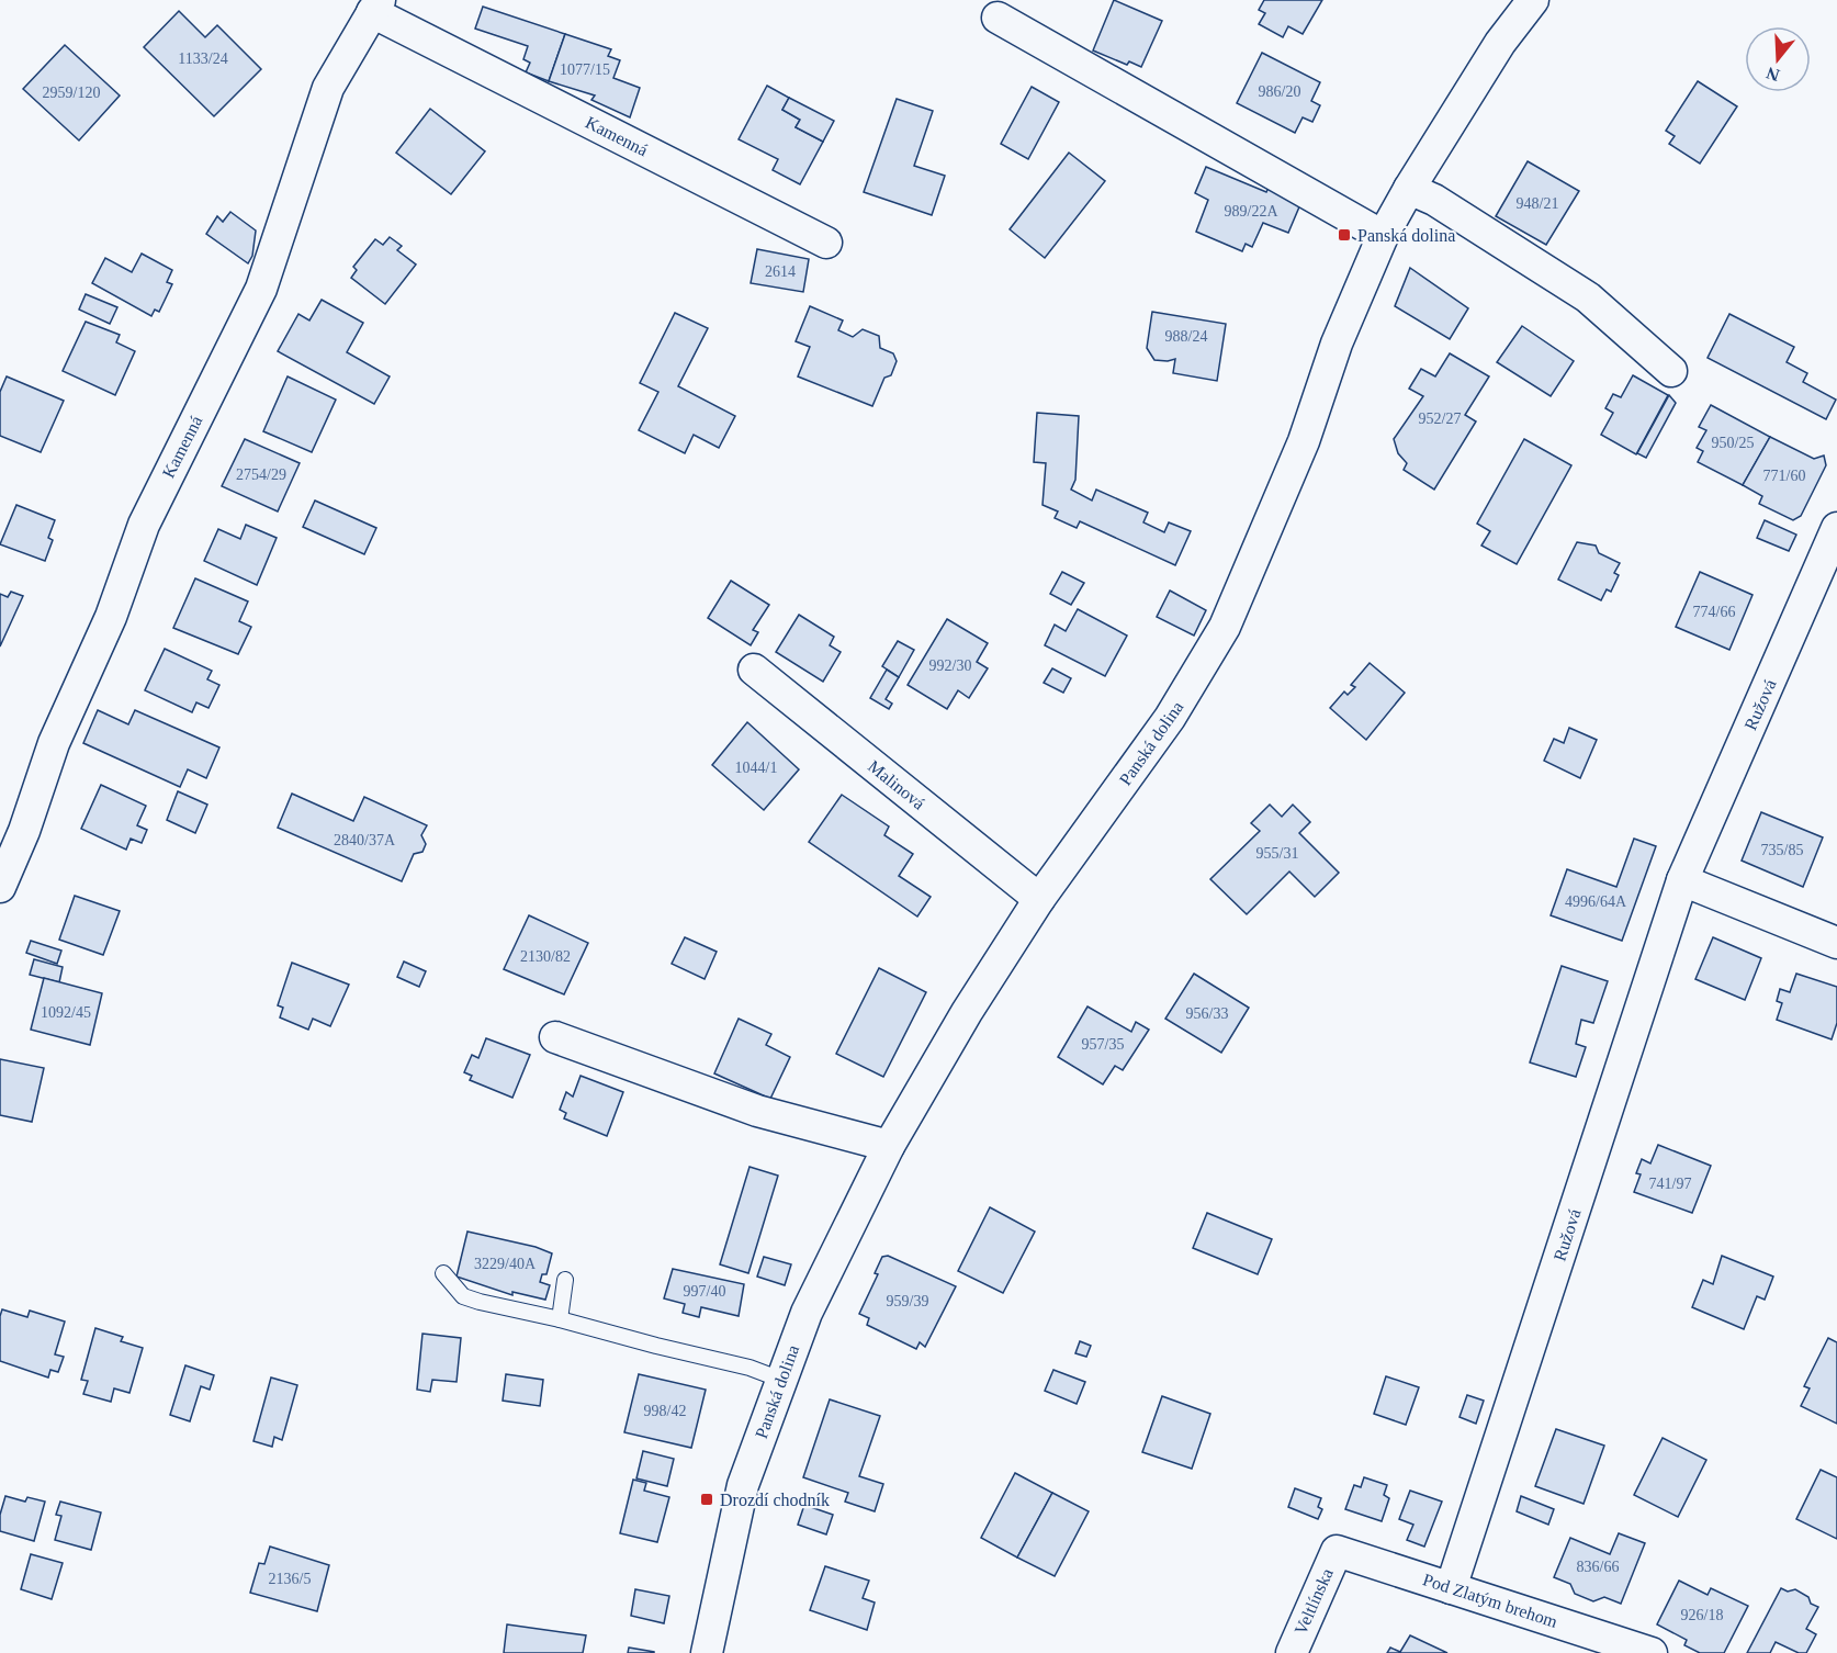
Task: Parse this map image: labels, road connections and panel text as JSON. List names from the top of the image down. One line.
{"streets":{"street":["Kamenná","Ružová","Panská dolina","Malinová","Pod Zlatým brehom","Veltlínska"]},"crossings":[["Ružová","Pod Zlatým brehom"],["Panská dolina","Malinová"],["Pod Zlatým brehom","Veltlínska"]],"places":{"transit":["Panská dolina","Drozdí chodník"]},"house_numbers":["1133/24","1077/15","986/20","2959/120","948/21","989/22A","2614","988/24","952/27","950/25","2754/29","771/60","774/66","992/30","1044/1","2840/37A","735/85","955/31","4996/64A","2130/82","1092/45","956/33","957/35","741/97","3229/40A","997/40","959/39","998/42","836/66","2136/5","926/18"],"north":"bottom"}
